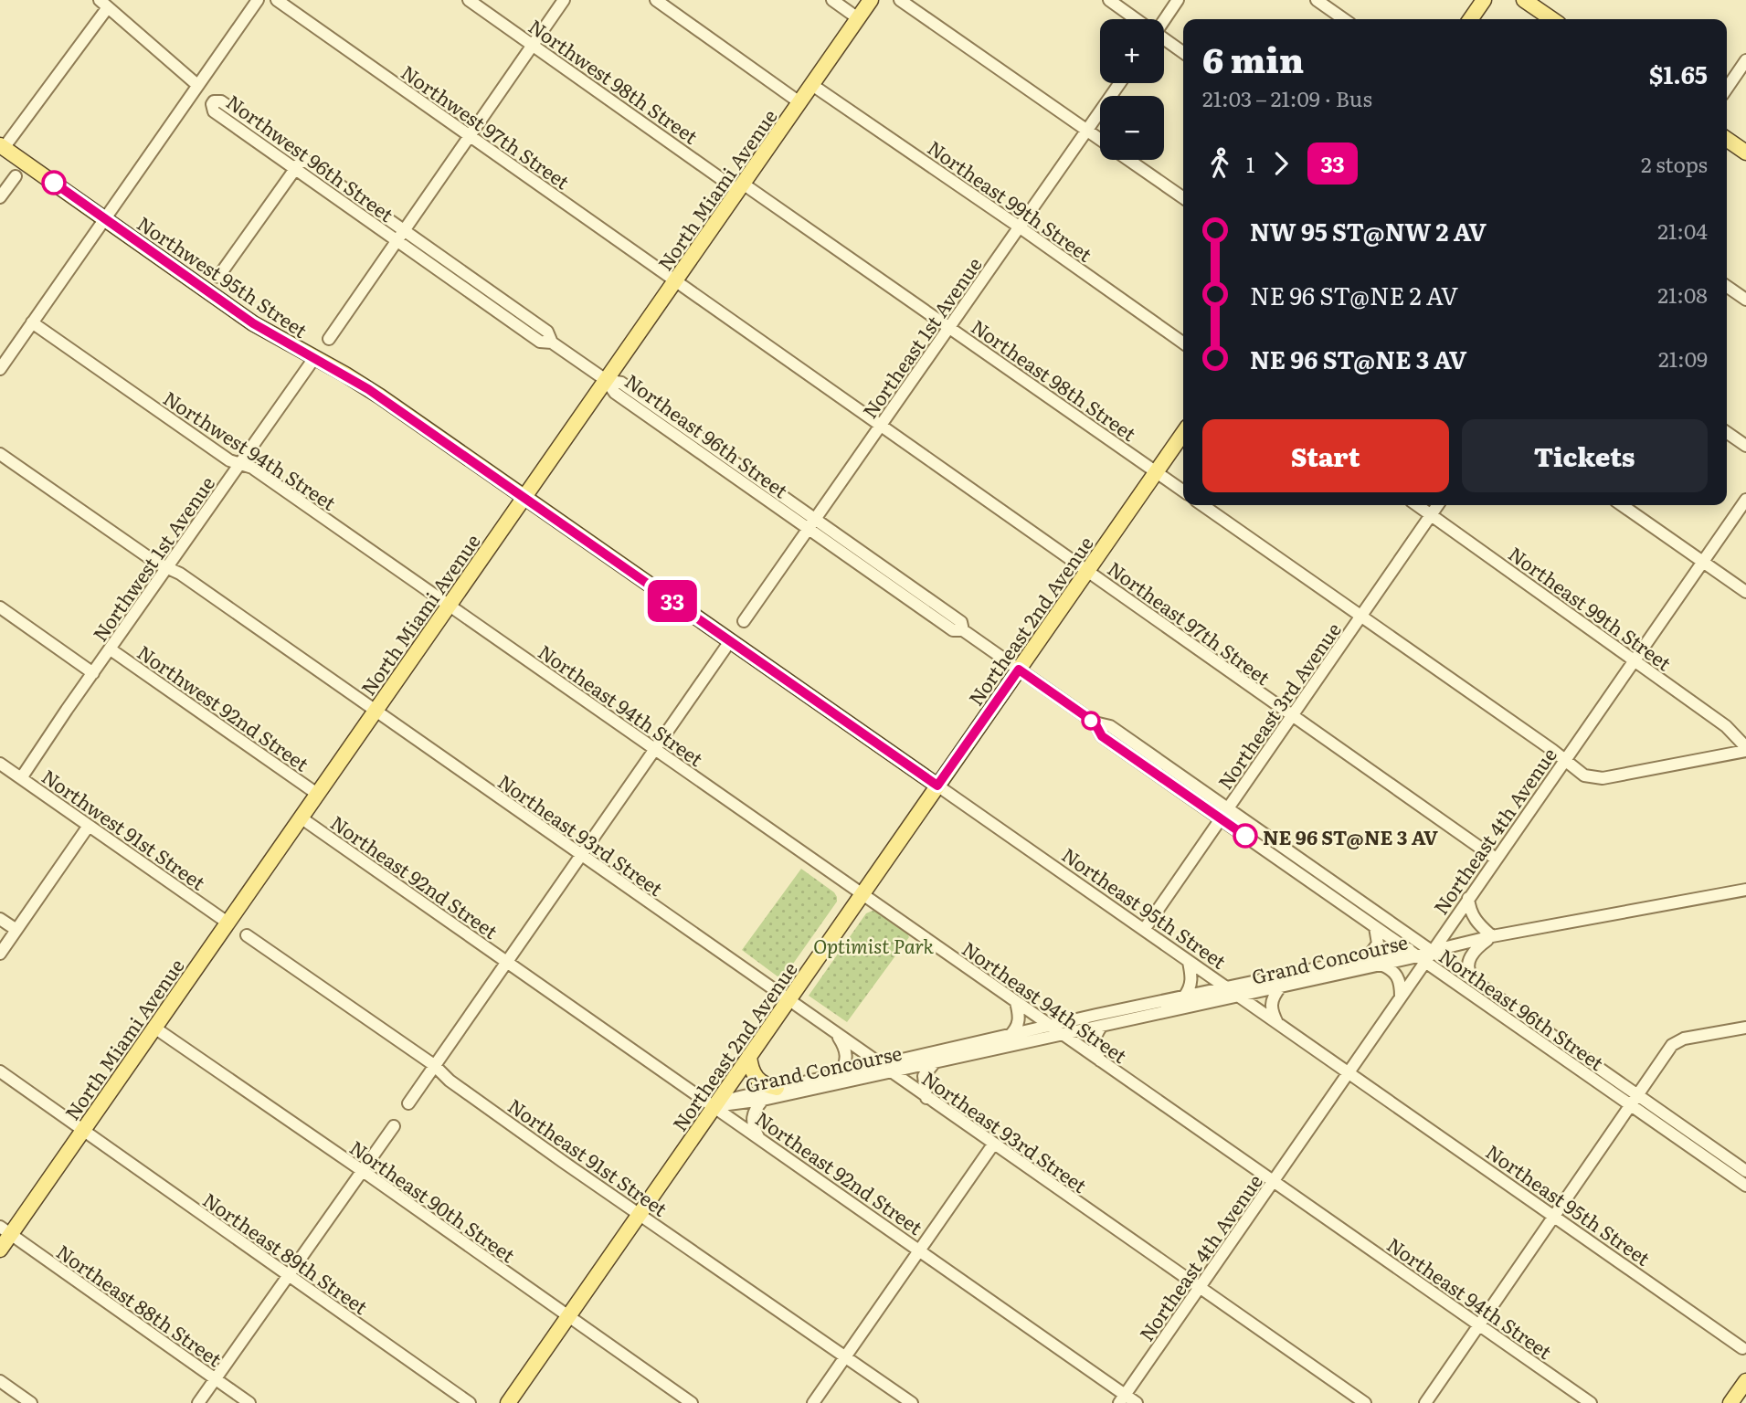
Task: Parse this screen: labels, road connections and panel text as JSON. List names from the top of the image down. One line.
{"streets":{"main road":["North Miami Avenue","Northwest 95th Street","Northeast 2nd Avenue","Northeast 95th Street"],"street":["Northwest 98th Street","Northwest 97th Street","Northwest 96th Street","Northeast 99th Street","Northeast 1st Avenue","Northeast 98th Street","Northeast 96th Street","Northwest 94th Street","Northwest 1st Avenue","Northeast 97th Street","Northeast 94th Street","Northeast 3rd Avenue","Northwest 92nd Street","Northwest 91st Street","Northeast 4th Avenue","Northeast 93rd Street","Northeast 92nd Street","Grand Concourse","Northeast 91st Street","Northeast 90th Street","Northeast 89th Street","Northeast 88th Street"]},"crossings":[["Northwest 98th Street","North Miami Avenue"],["Northwest 98th Street","Northeast 98th Street"],["Northwest 97th Street","North Miami Avenue"],["Northwest 97th Street","Northeast 97th Street"],["Northwest 96th Street","North Miami Avenue"],["Northwest 96th Street","Northeast 96th Street"],["North Miami Avenue","Northeast 99th Street"],["North Miami Avenue","Northwest 95th Street"],["North Miami Avenue","Northeast 98th Street"],["North Miami Avenue","Northeast 96th Street"],["North Miami Avenue","Northwest 94th Street"],["North Miami Avenue","Northeast 97th Street"],["North Miami Avenue","Northeast 94th Street"],["North Miami Avenue","Northwest 92nd Street"],["North Miami Avenue","Northwest 91st Street"],["North Miami Avenue","Northeast 93rd Street"],["North Miami Avenue","Northeast 92nd Street"],["North Miami Avenue","Northeast 95th Street"],["North Miami Avenue","Northeast 90th Street"],["North Miami Avenue","Northeast 89th Street"],["North Miami Avenue","Northeast 88th Street"],["Northeast 99th Street","Northeast 1st Avenue"],["Northeast 99th Street","Northeast 3rd Avenue"],["Northeast 99th Street","Northeast 4th Avenue"],["Northwest 95th Street","Northwest 1st Avenue"],["Northwest 95th Street","Northeast 95th Street"],["Northeast 1st Avenue","Northeast 98th Street"],["Northeast 1st Avenue","Northeast 96th Street"],["Northeast 1st Avenue","Northeast 97th Street"],["Northeast 98th Street","Northeast 2nd Avenue"],["Northeast 96th Street","Northeast 2nd Avenue"],["Northeast 96th Street","Northeast 3rd Avenue"],["Northeast 96th Street","Northeast 4th Avenue"],["Northeast 96th Street","Grand Concourse"],["Northwest 94th Street","Northwest 1st Avenue"],["Northwest 94th Street","Northeast 94th Street"],["Northwest 1st Avenue","Northwest 92nd Street"],["Northwest 1st Avenue","Northwest 91st Street"],["Northwest 1st Avenue","Northeast 93rd Street"],["Northeast 2nd Avenue","Northeast 97th Street"],["Northeast 2nd Avenue","Northeast 94th Street"],["Northeast 2nd Avenue","Northeast 93rd Street"],["Northeast 2nd Avenue","Northeast 92nd Street"],["Northeast 2nd Avenue","Northeast 95th Street"],["Northeast 2nd Avenue","Grand Concourse"],["Northeast 2nd Avenue","Northeast 91st Street"],["Northeast 2nd Avenue","Northeast 90th Street"],["Northeast 97th Street","Northeast 3rd Avenue"],["Northeast 97th Street","Northeast 4th Avenue"],["Northeast 94th Street","Northeast 4th Avenue"],["Northeast 94th Street","Grand Concourse"],["Northeast 3rd Avenue","Northeast 95th Street"],["Northeast 4th Avenue","Northeast 93rd Street"],["Northeast 4th Avenue","Northeast 92nd Street"],["Northeast 4th Avenue","Northeast 95th Street"],["Northeast 4th Avenue","Grand Concourse"],["Northeast 93rd Street","Grand Concourse"],["Northeast 92nd Street","Grand Concourse"],["Northeast 95th Street","Grand Concourse"]],"parks":["Optimist Park"],"places":["NE 96 ST@NE 3 AV"],"lines":["bus line 33"],"page":{"on_map":"33","map_buttons":["+","−"],"heading":["6 min","21:03 – 21:09 · Bus","$1.65"],"legs":["1","33","2 stops"],"list":[{"name":"NW 95 ST@NW 2 AV","value":"21:04"},{"name":"NE 96 ST@NE 2 AV","value":"21:08"},{"name":"NE 96 ST@NE 3 AV","value":"21:09"}],"buttons":["Start","Tickets"]}}
